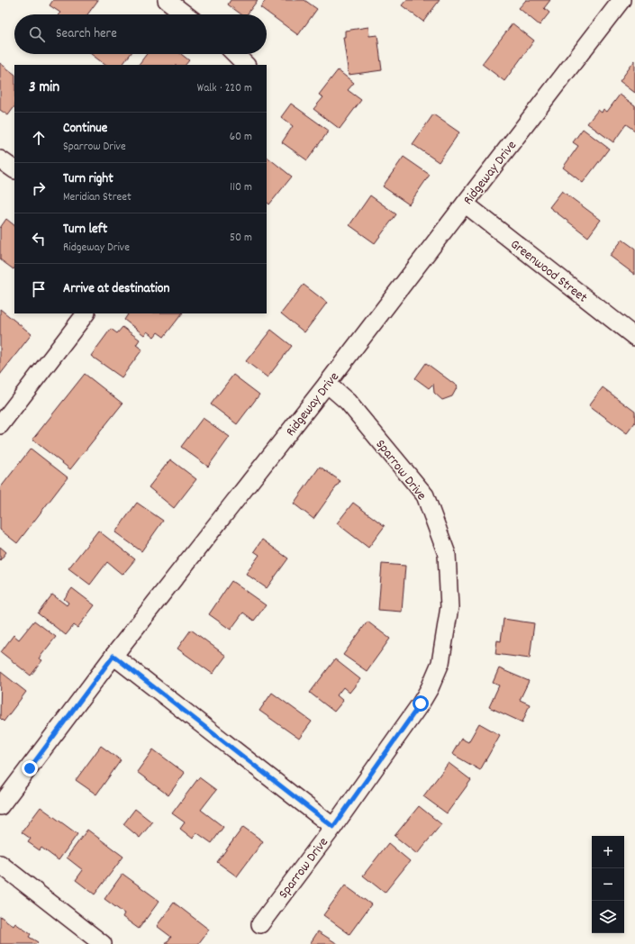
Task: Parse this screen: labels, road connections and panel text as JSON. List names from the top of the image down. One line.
{"streets":{"street":["Ridgeway Drive","Greenwood Street","Sparrow Drive"]},"crossings":[["Ridgeway Drive","Greenwood Street"],["Ridgeway Drive","Sparrow Drive"]],"page":{"search":"Search here","heading":["3 min","Walk · 220 m"],"list":[["Continue","Sparrow Drive","60 m"],["Turn right","Meridian Street","110 m"],["Turn left","Ridgeway Drive","50 m"],"Arrive at destination"],"map_buttons":["+","−"]}}
